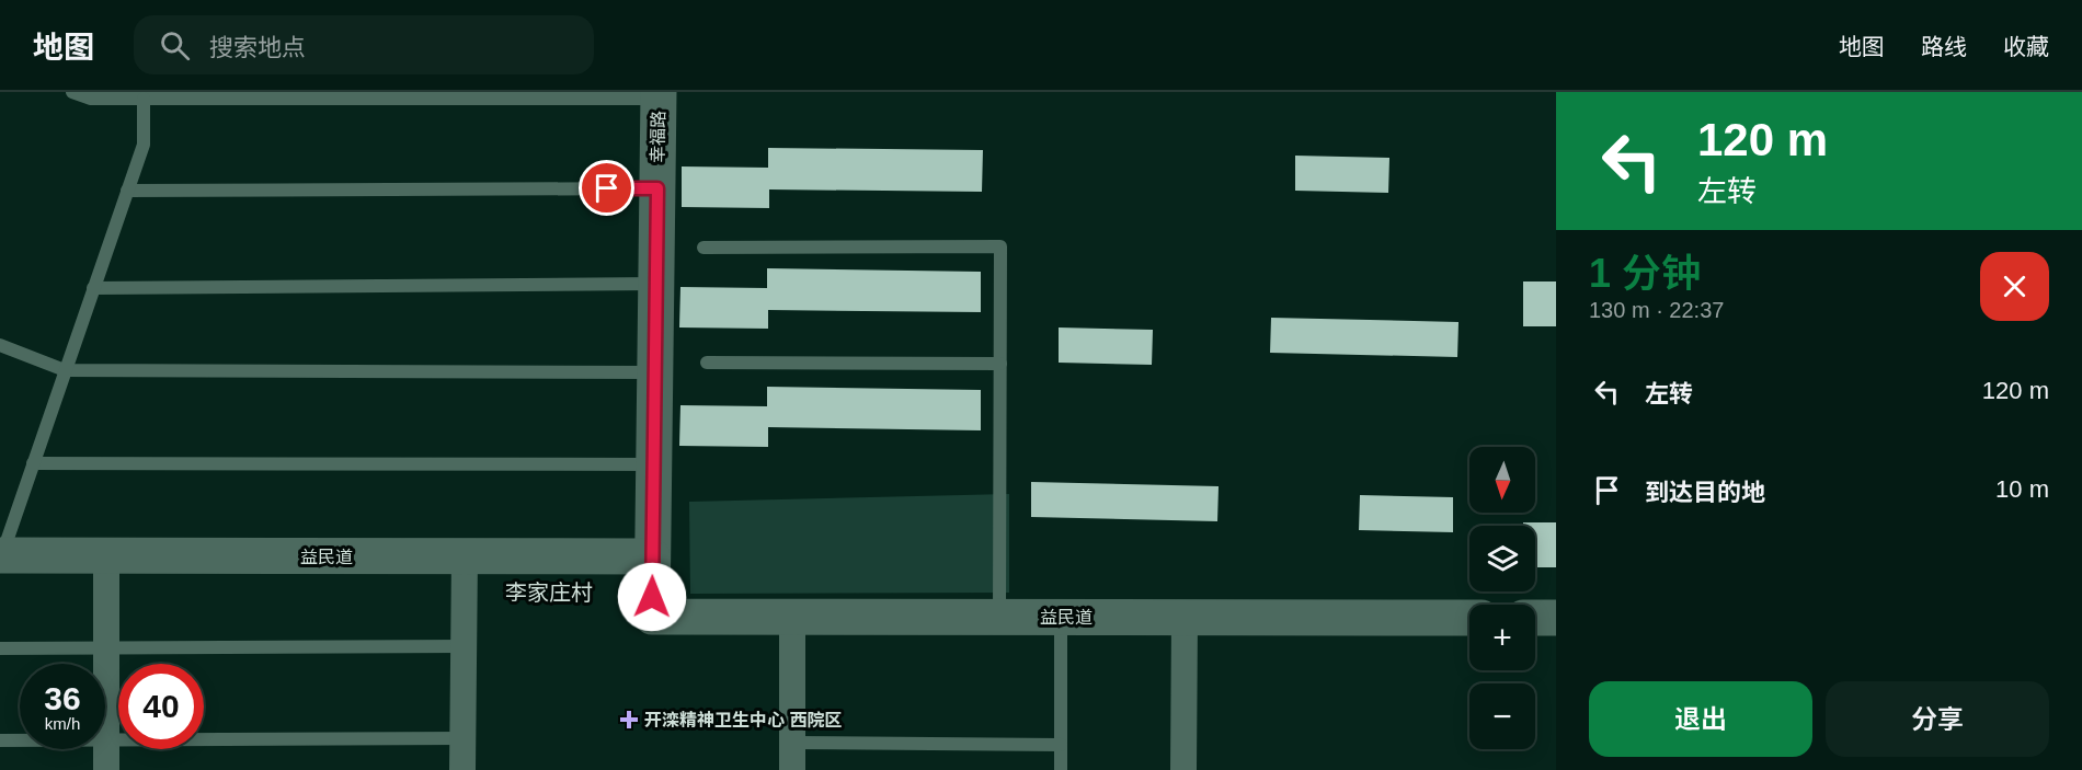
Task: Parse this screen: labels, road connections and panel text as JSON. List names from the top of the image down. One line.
{"streets":{"street":["幸福路","益民道"]},"crossings":[["幸福路","益民道"]],"districts":["李家庄村"],"places":{"health":["开滦精神卫生中心 西院区"]},"north":"bottom","page":{"header":"地图","search":"搜索地点","nav":["地图","路线","收藏"],"turn":["120 m","左转"],"heading":["1 分钟","130 m · 22:37"],"list":[{"name":"左转","value":"120 m"},{"name":"到达目的地","value":"10 m"}],"map_buttons":["+","−"],"speed":"36 km/h","limit":"40","buttons":["退出","分享"]}}
